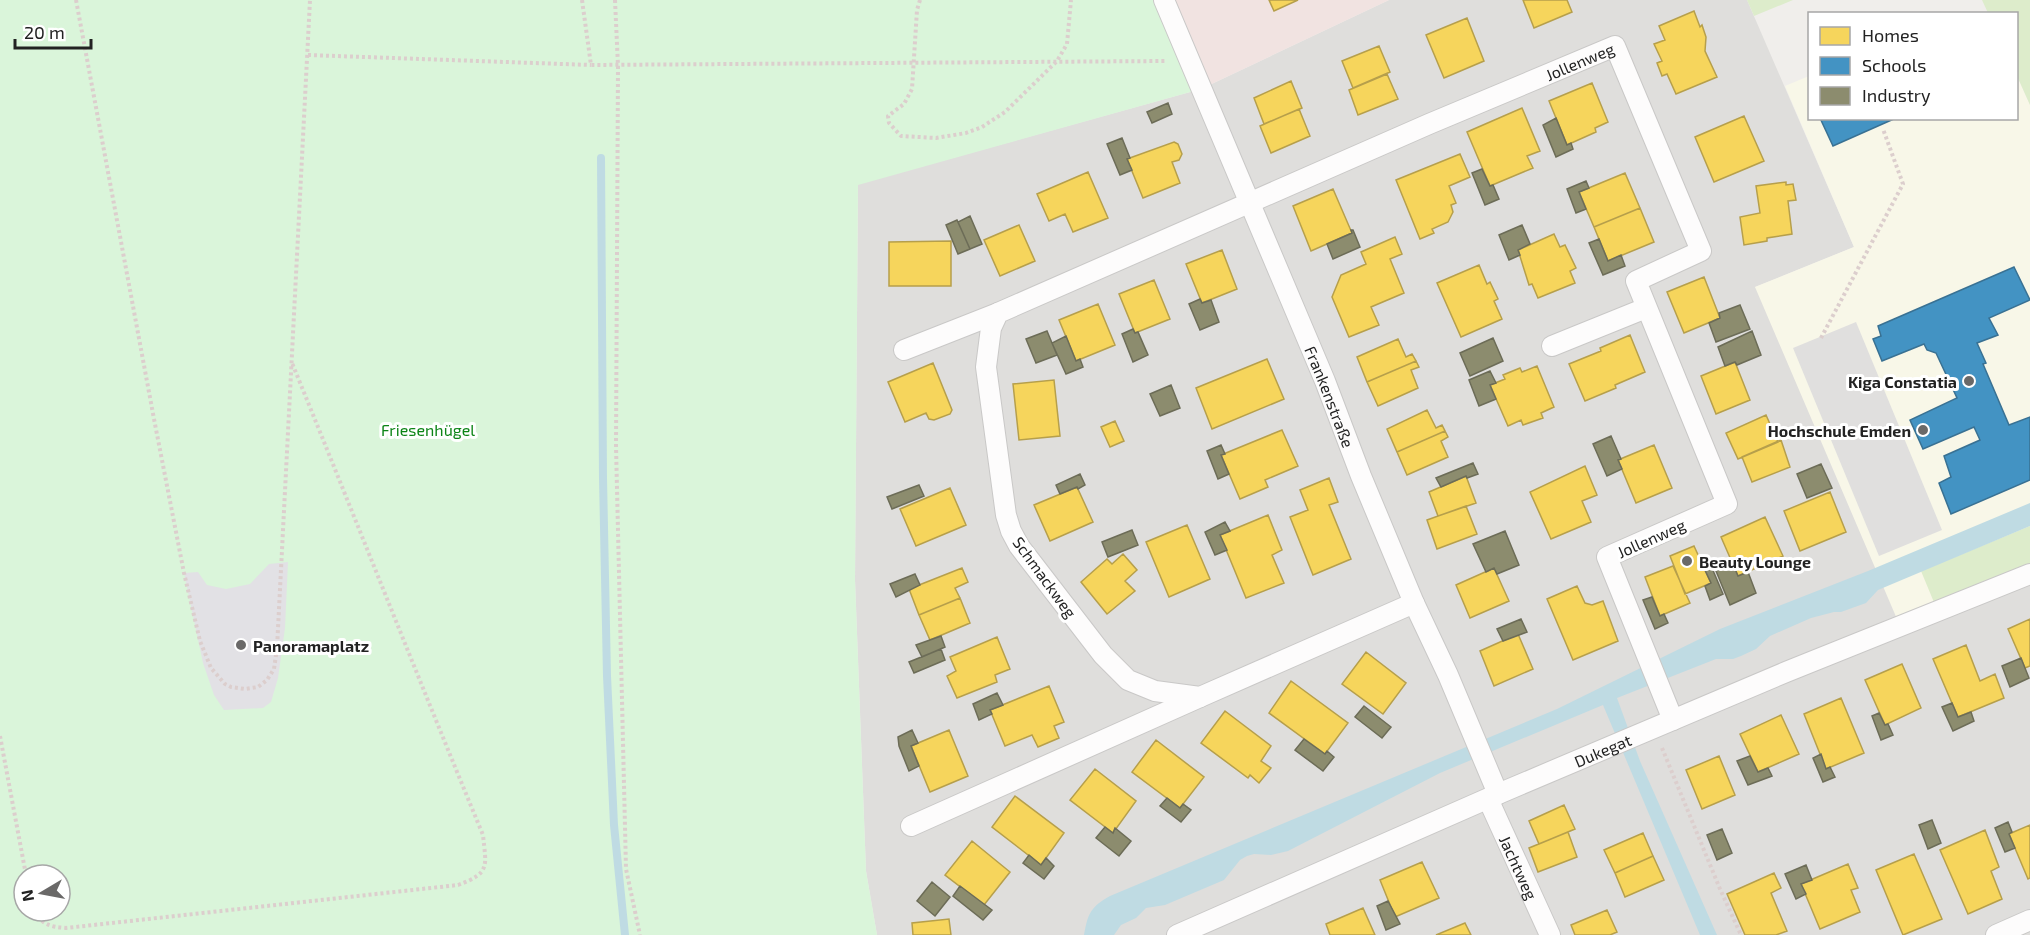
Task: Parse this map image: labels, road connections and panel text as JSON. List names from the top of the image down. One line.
{"streets":{"street":["Jollenweg","Frankenstraße","Schmackweg","Dukegat","Jachtweg"]},"crossings":[["Jollenweg","Frankenstraße"],["Jollenweg","Dukegat"],["Frankenstraße","Dukegat"],["Frankenstraße","Jachtweg"],["Dukegat","Jachtweg"]],"parks":["Friesenhügel"],"places":["Kiga Constatia","Hochschule Emden","Beauty Lounge","Panoramaplatz"],"legend":["Homes","Schools","Industry"],"scale_bar":"20 m","north":"left"}
